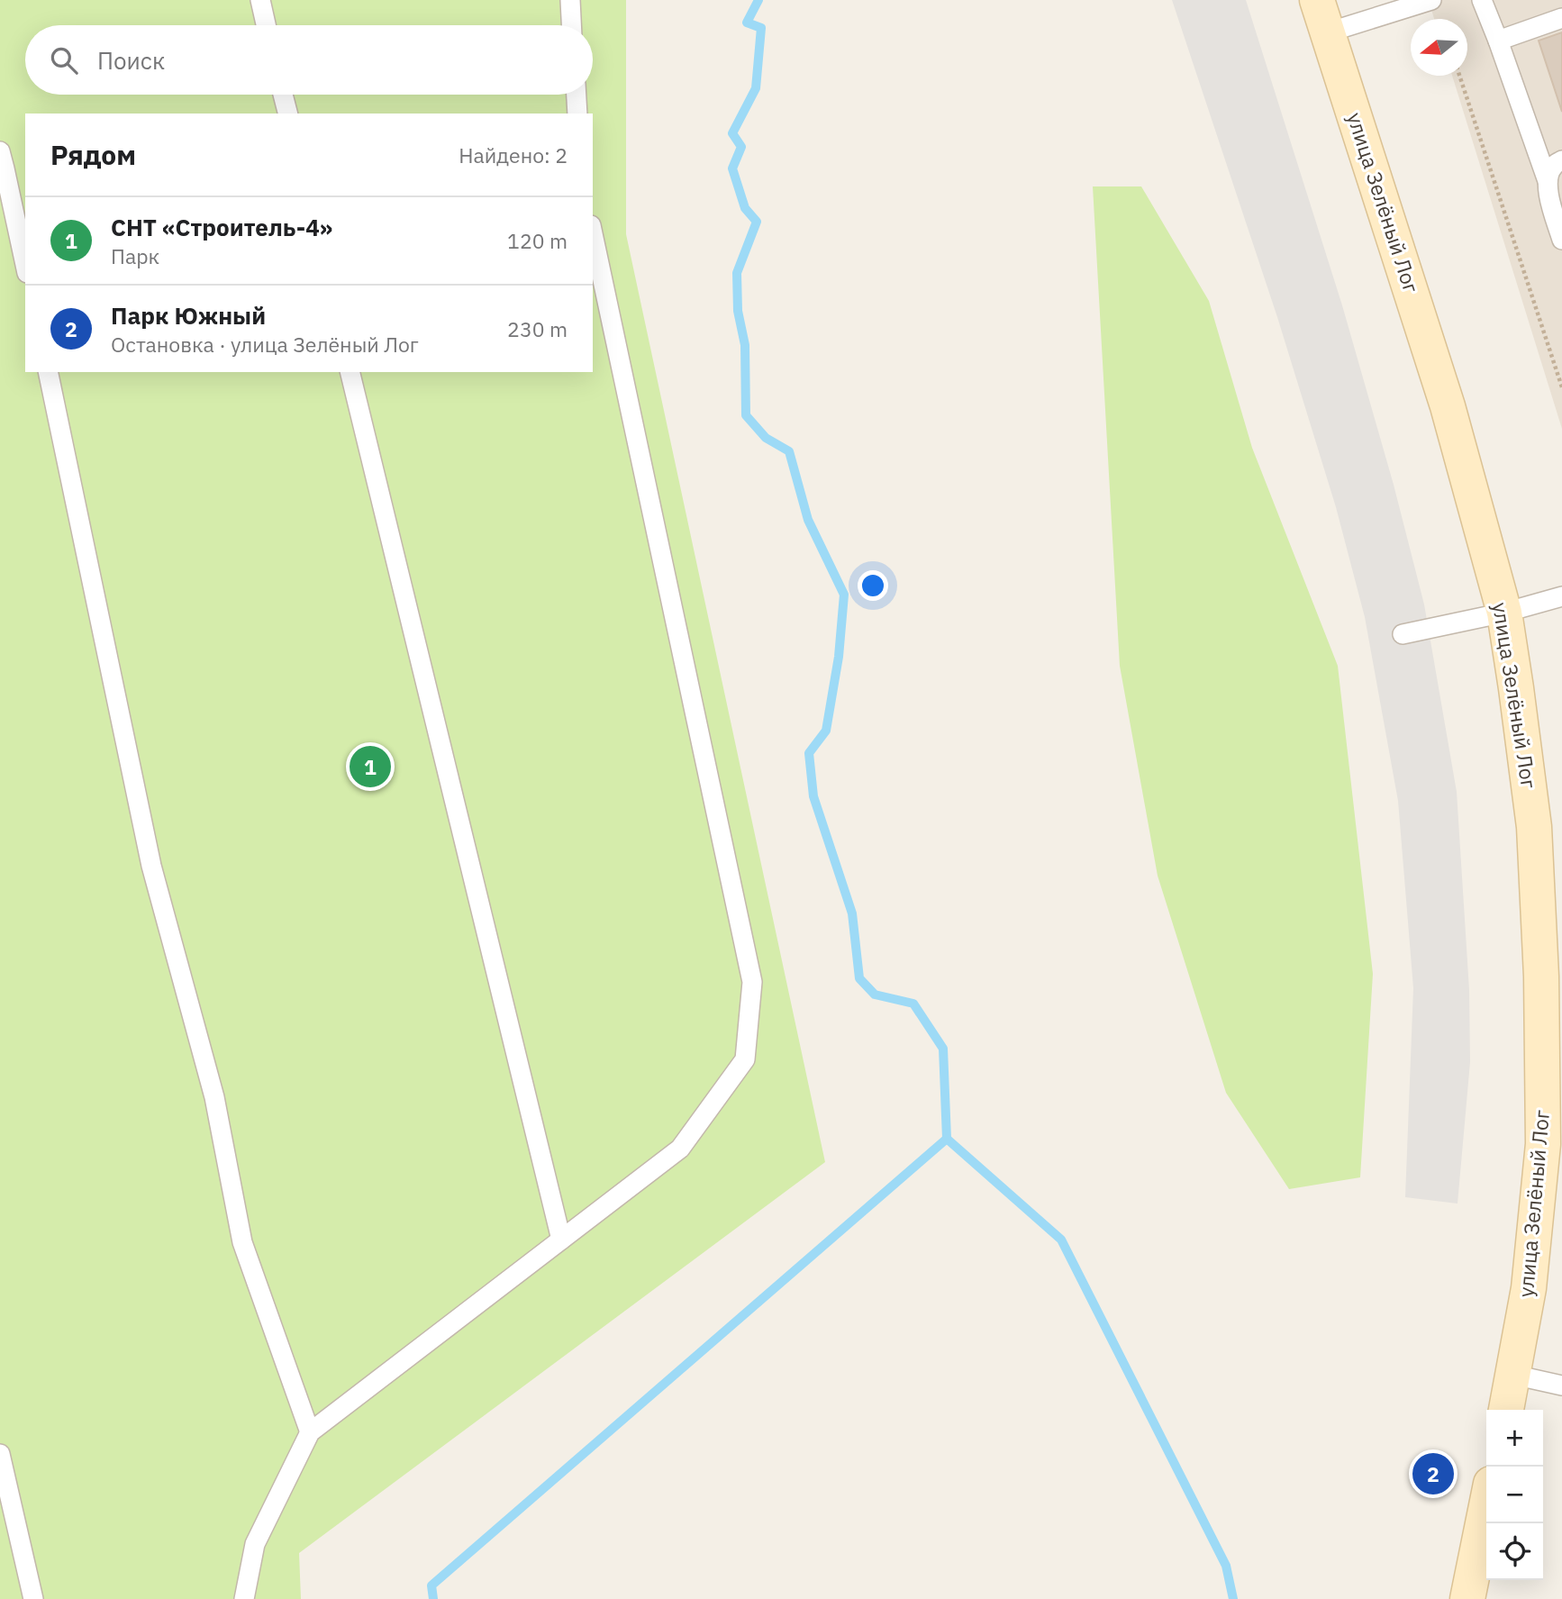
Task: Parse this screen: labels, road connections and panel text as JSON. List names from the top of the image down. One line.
{"streets":{"street":["улица Зелёный Лог"]},"north":"left","page":{"search":"Поиск","heading":["Рядом","Найдено: 2"],"list":[{"mark":"1","name":"СНТ «Строитель-4»","note":"Парк","value":"120 m"},{"mark":"2","name":"Парк Южный","note":"Остановка · улица Зелёный Лог","value":"230 m"}],"pins":["1","2"],"map_buttons":["+","−"]}}
